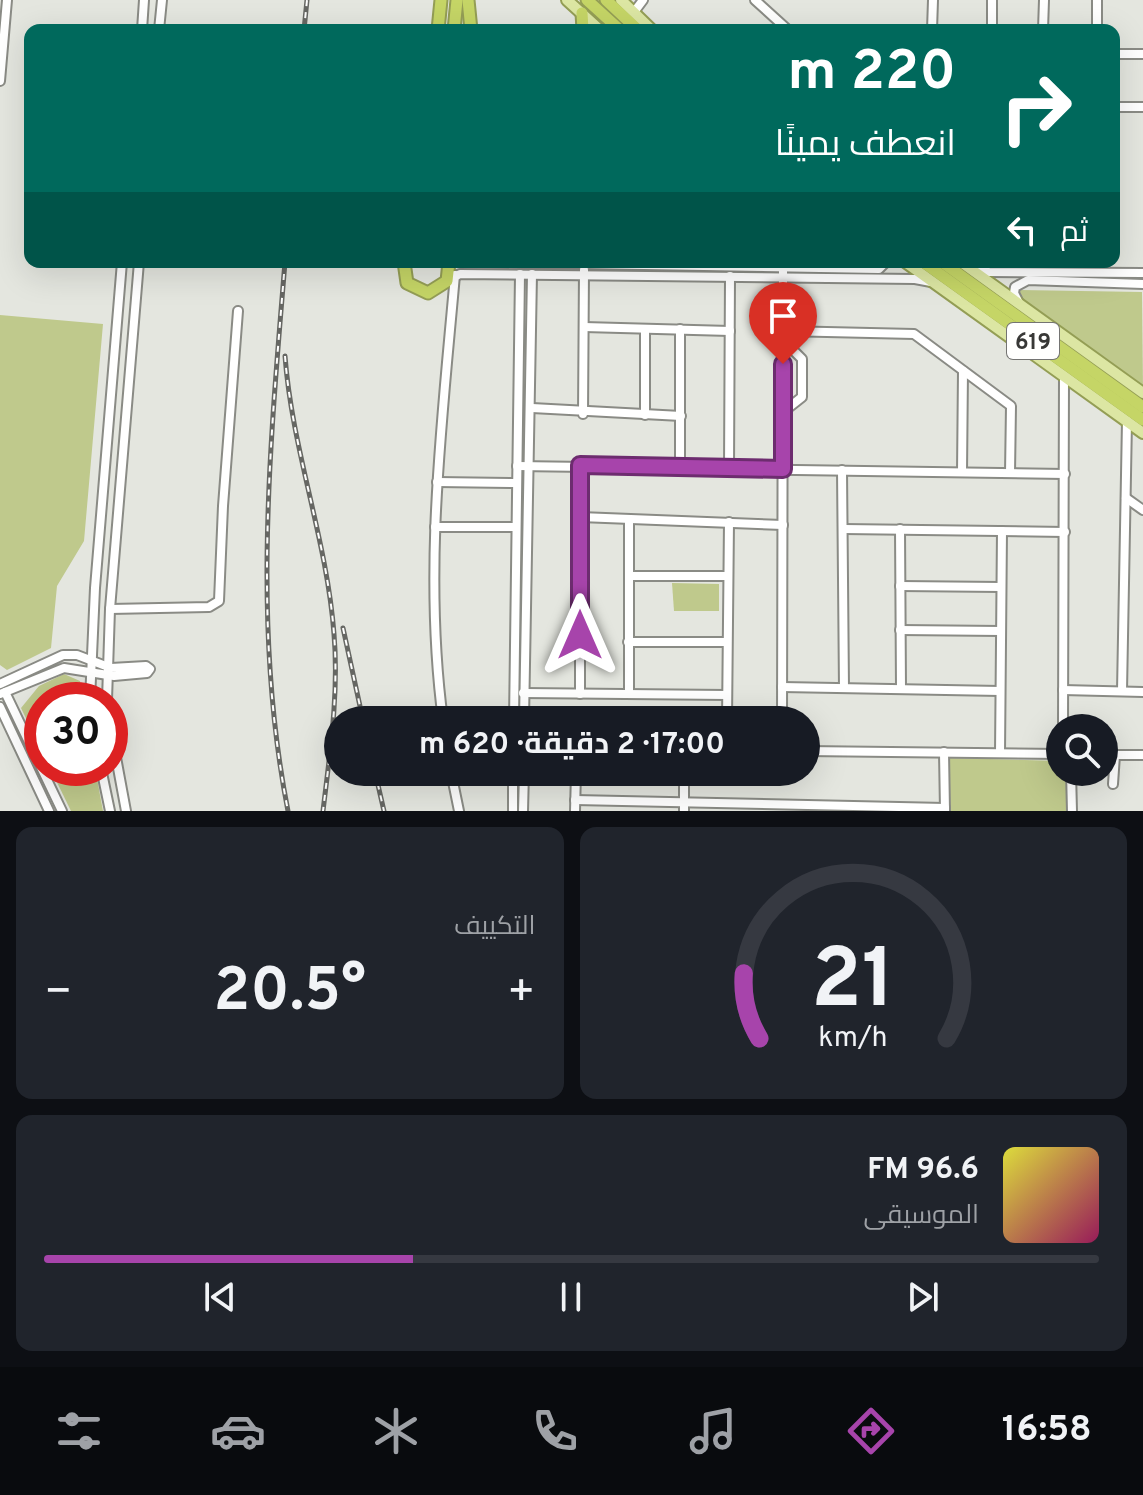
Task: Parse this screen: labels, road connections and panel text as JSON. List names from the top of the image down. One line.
{"streets":{"highway":["619"]},"page":{"turn":["220 m","انعطف يمينًا"],"then":"ثم","limit":"30","trip":"17:00 · 2 دقيقة · 620 m","tile":"التكييف","heat":["−","20.5°","+"],"song":["96.6 FM","الموسيقى"],"tabs":"16:58","gauge":["21","km/h"]}}
